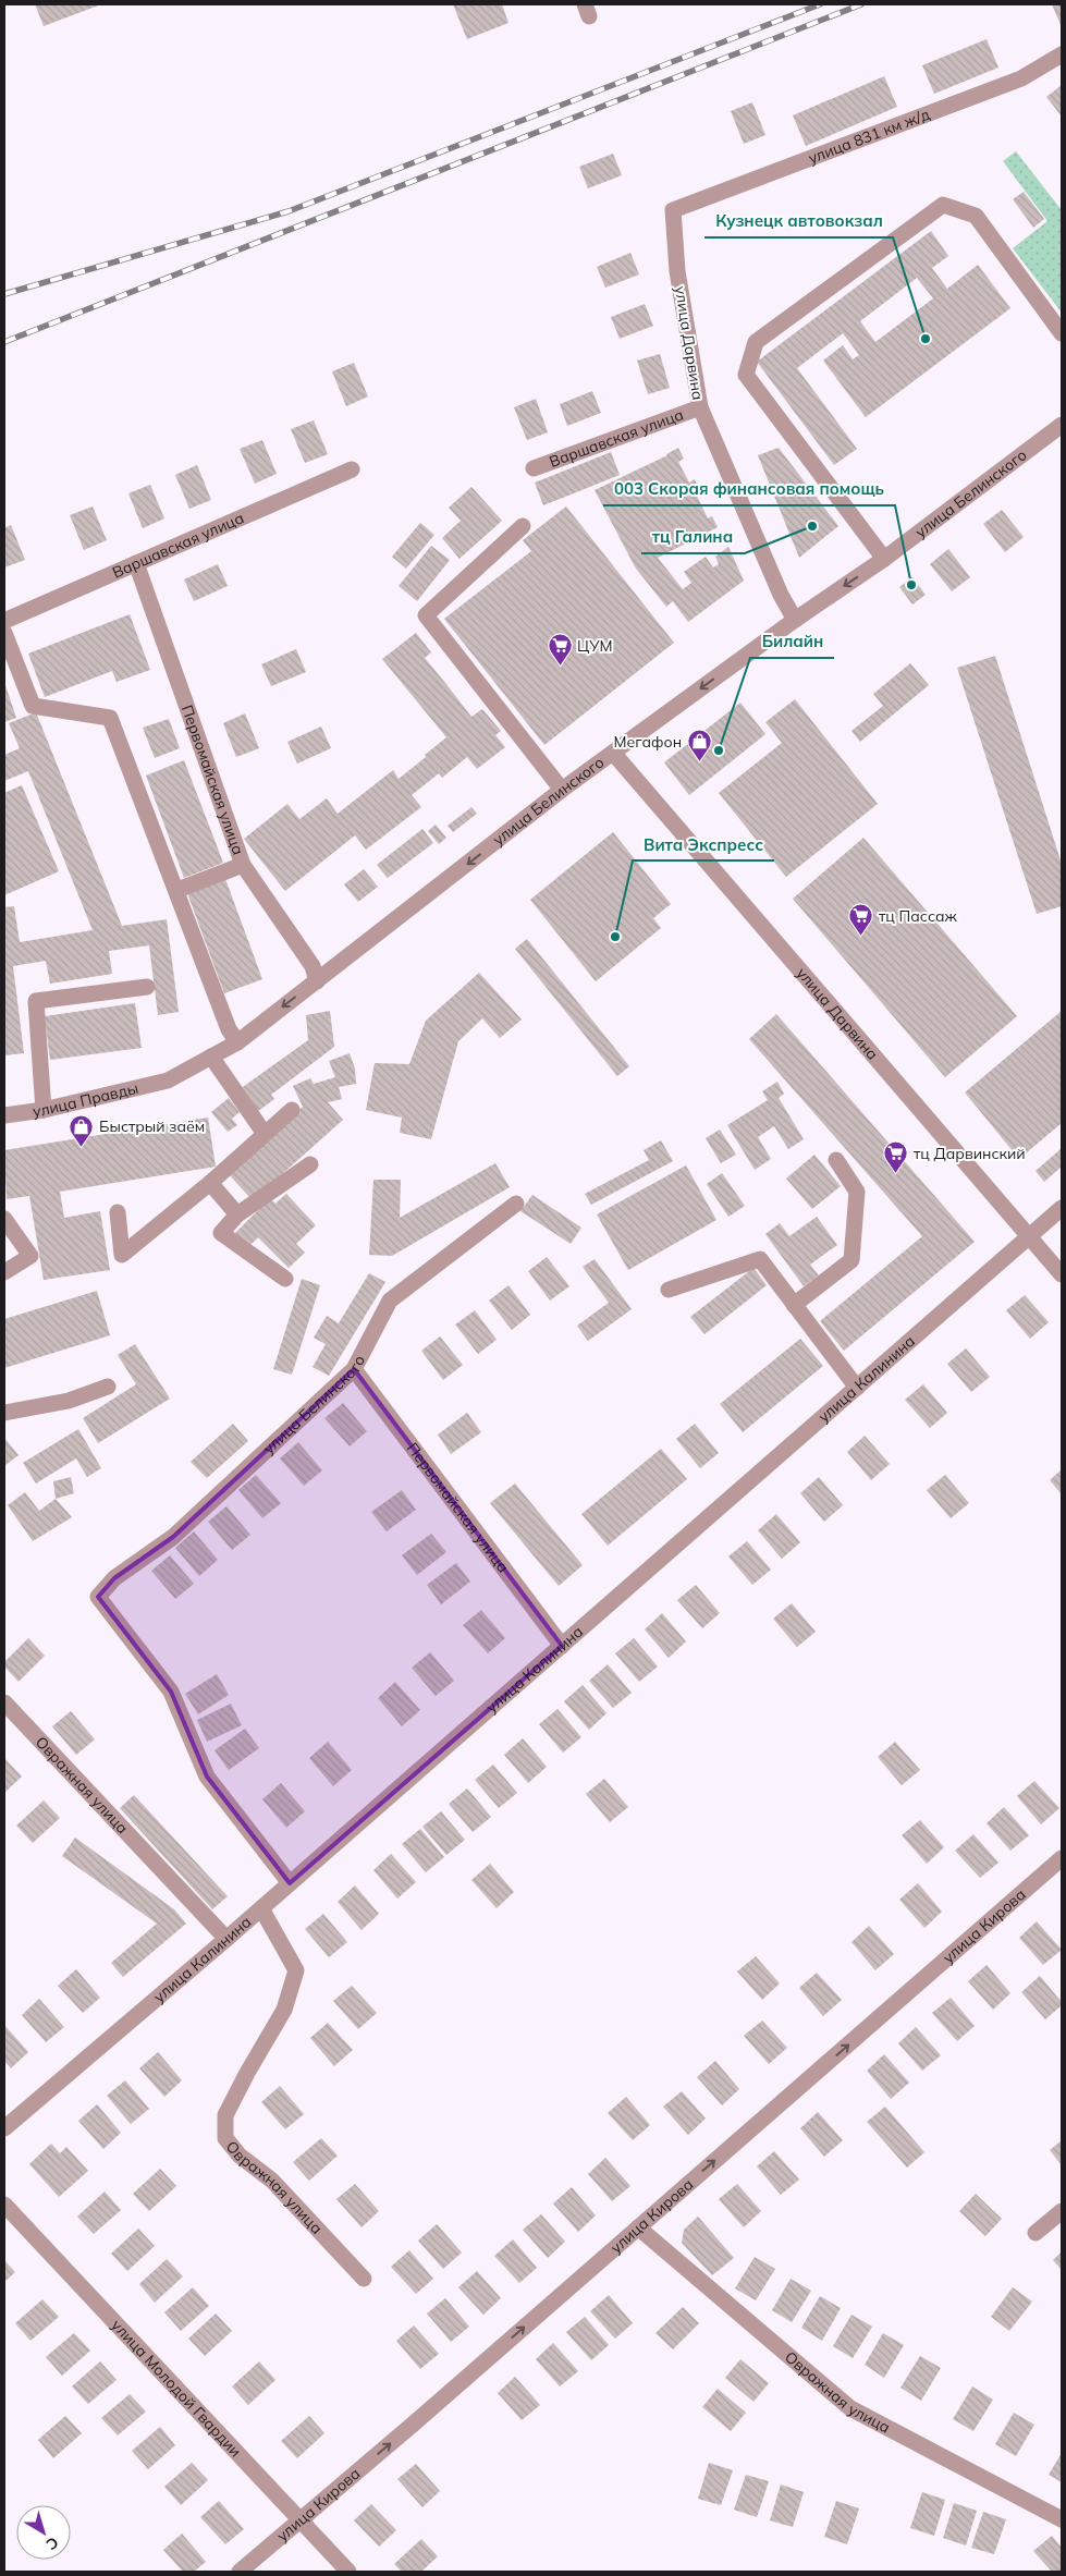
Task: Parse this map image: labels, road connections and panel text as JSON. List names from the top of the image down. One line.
{"streets":{"street":["улица 831 км ж/д","улица Дарвина","Варшавская улица","улица Белинского","Первомайская улица","улица Правды","улица Калинина","Овражная улица","улица Кирова","улица Молодой Гвардии"]},"crossings":[["улица 831 км ж/д","улица Дарвина"],["улица Дарвина","Варшавская улица"],["улица Дарвина","улица Белинского"],["улица Дарвина","улица Калинина"],["Варшавская улица","Первомайская улица"],["улица Белинского","Первомайская улица"],["улица Белинского","улица Правды"],["улица Белинского","улица Калинина"],["Первомайская улица","улица Калинина"],["улица Калинина","Овражная улица"],["Овражная улица","улица Кирова"],["улица Кирова","улица Молодой Гвардии"]],"one_way":["улица Белинского","улица Кирова"],"places":{"other":["Кузнецк автовокзал","тц Галина","003 Скорая финансовая помощь","Билайн","Вита Экспресс"],"supermarket":["ЦУМ","тц Пассаж","тц Дарвинский"],"shop":["Мегафон","Быстрый заём"]},"north":"bottom right"}
